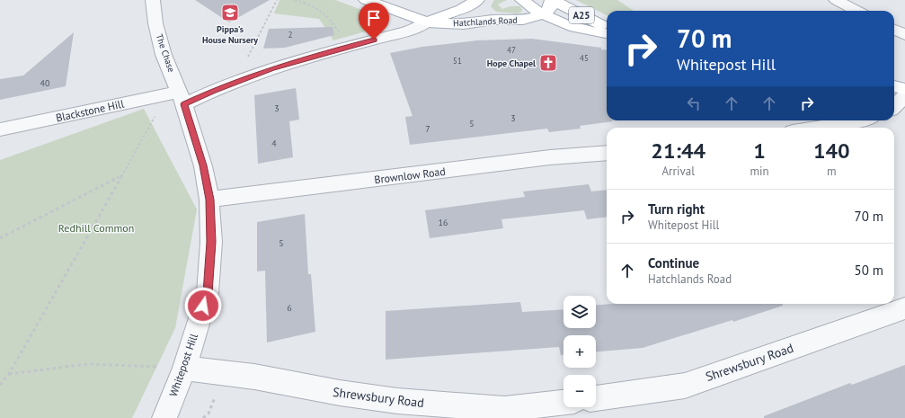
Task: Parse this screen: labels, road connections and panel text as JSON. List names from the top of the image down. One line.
{"streets":{"main road":["A25","Hatchlands Road"],"street":["The Chase","Blackstone Hill","Brownlow Road","Shrewsbury Road","Whitepost Hill"]},"crossings":[["Hatchlands Road","The Chase"],["Hatchlands Road","Blackstone Hill"],["Hatchlands Road","Whitepost Hill"],["The Chase","Blackstone Hill"],["The Chase","Whitepost Hill"],["Blackstone Hill","Whitepost Hill"],["Brownlow Road","Whitepost Hill"],["Shrewsbury Road","Whitepost Hill"]],"parks":["Redhill Common"],"places":{"school or university":["Pippa's House Nursery"],"church":["Hope Chapel"]},"house_numbers":["2","47","45","51","40","3","3","5","7","4","16","5","6"],"page":{"turn":["70 m","Whitepost Hill"],"eta":["21:44","Arrival","1","min","140","m"],"list":[{"name":"Turn right","note":"Whitepost Hill","value":"70 m"},{"name":"Continue","note":"Hatchlands Road","value":"50 m"}],"map_buttons":["+","−"]}}
